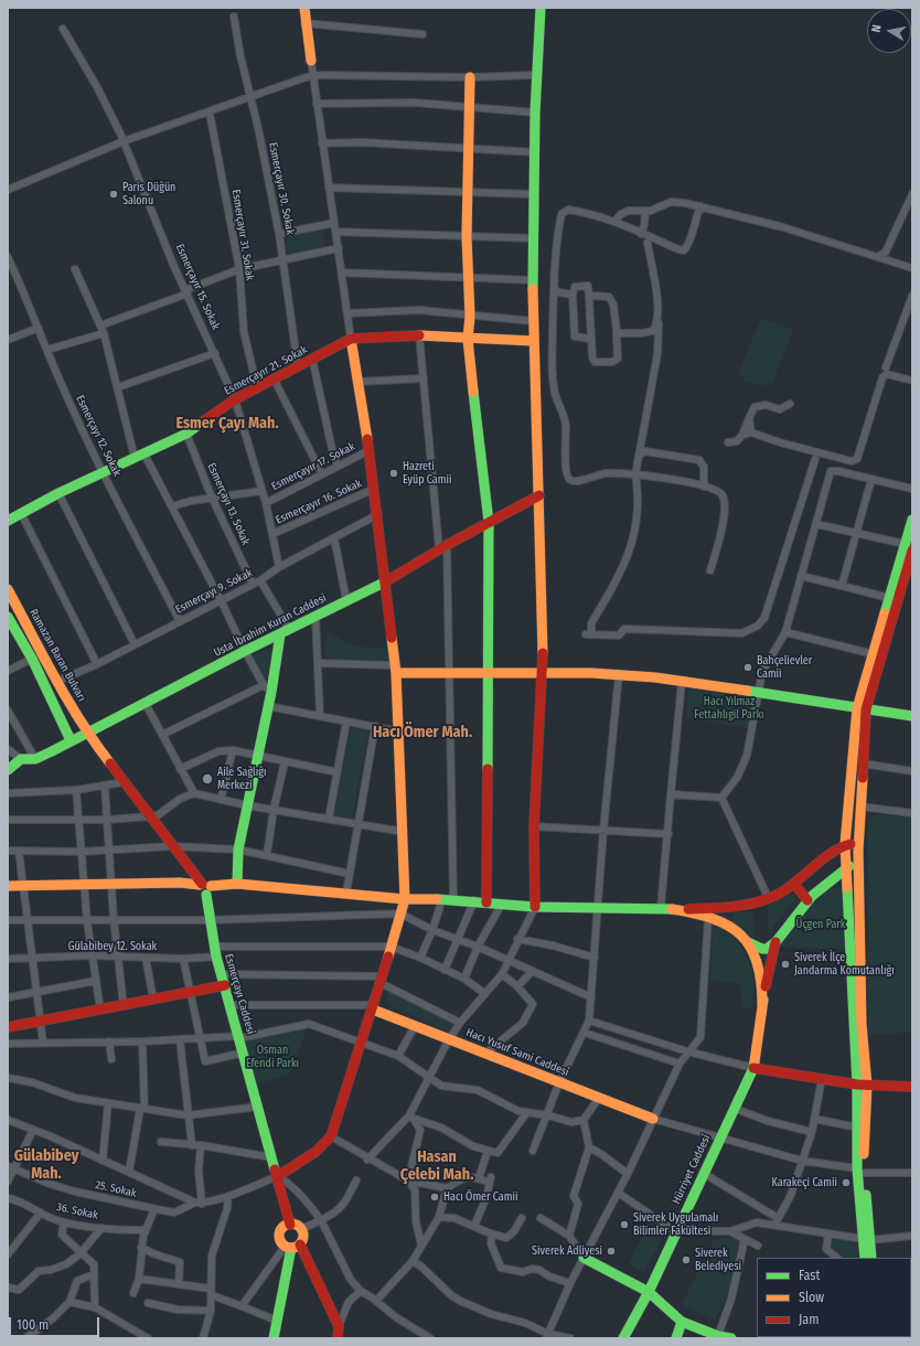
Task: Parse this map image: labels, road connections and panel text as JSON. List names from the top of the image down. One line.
{"streets":{"street":["Esmerçayır 30. Sokak","Esmerçayır 31. Sokak","Esmerçayır 15. Sokak","Esmerçayır 21. Sokak","Esmerçayı 12. Sokak","Esmerçayır 17. Sokak","Esmerçayır 16. Sokak","Esmerçayı 13. Sokak","Esmerçayı 9. Sokak","Usta İbrahim Kuran Caddesi","Ramazan Baran Bulvarı","Gülabibey 12. Sokak","Esmerçayı Caddesi","Hacı Yusuf Sami Caddesi","Hürriyet Caddesi","25. Sokak","36. Sokak"]},"crossings":[["Esmerçayır 30. Sokak","Esmerçayır 21. Sokak"],["Esmerçayır 31. Sokak","Esmerçayır 21. Sokak"],["Esmerçayır 15. Sokak","Esmerçayır 21. Sokak"],["Esmerçayır 15. Sokak","Esmerçayır 17. Sokak"],["Esmerçayır 15. Sokak","Esmerçayır 16. Sokak"],["Esmerçayır 15. Sokak","Esmerçayı 9. Sokak"],["Esmerçayır 21. Sokak","Esmerçayı 12. Sokak"],["Esmerçayır 21. Sokak","Esmerçayı 13. Sokak"],["Esmerçayı 12. Sokak","Esmerçayı 9. Sokak"],["Esmerçayı 13. Sokak","Esmerçayı 9. Sokak"],["Esmerçayı 9. Sokak","Ramazan Baran Bulvarı"],["Usta İbrahim Kuran Caddesi","Ramazan Baran Bulvarı"],["Ramazan Baran Bulvarı","Esmerçayı Caddesi"],["Gülabibey 12. Sokak","Esmerçayı Caddesi"],["Esmerçayı Caddesi","25. Sokak"]],"districts":["Esmer Çayı Mah.","Hacı Ömer Mah.","Gülabibey Mah.","Hasan Çelebi Mah."],"parks":["Hacı Yılmaz Fettahlıgil Parkı","Üçgen Park","Osman Efendi Parkı"],"places":["Paris Düğün Salonu","Hazreti Eyüp Camii","Bahçelievler Camii","Aile Sağlığı Merkezi","Siverek İlçe Jandarma Komutanlığı","Karakeçi Camii","Hacı Ömer Camii","Siverek Uygulamalı Bilimler Fakültesi","Siverek Adliyesi","Siverek Belediyesi"],"legend":["Fast","Slow","Jam"],"scale_bar":"100 m","north":"left"}
